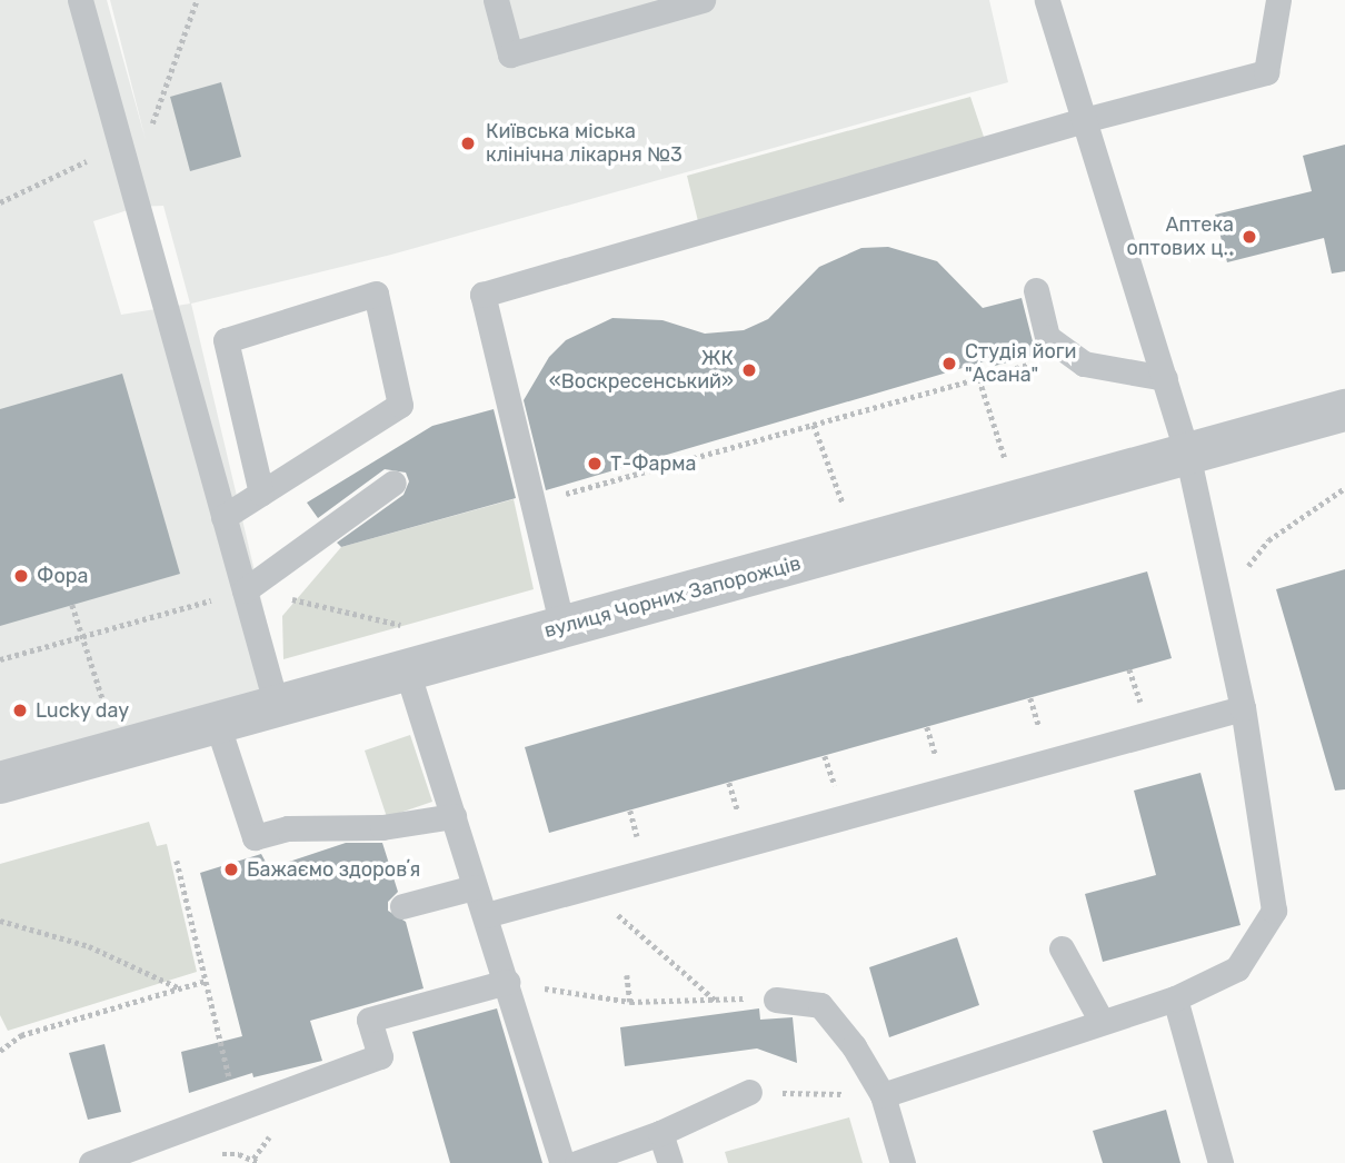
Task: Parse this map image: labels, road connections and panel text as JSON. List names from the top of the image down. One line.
{"streets":{"street":["вулиця Чорних Запорожців"]},"places":["Київська міська клінічна лікарня №3","Аптека оптових ц‥","Студія йоги \"Асана\"","ЖК «Воскресенський»","Т-Фарма","Фора","Lucky day","Бажаємо здоровʼя"]}
